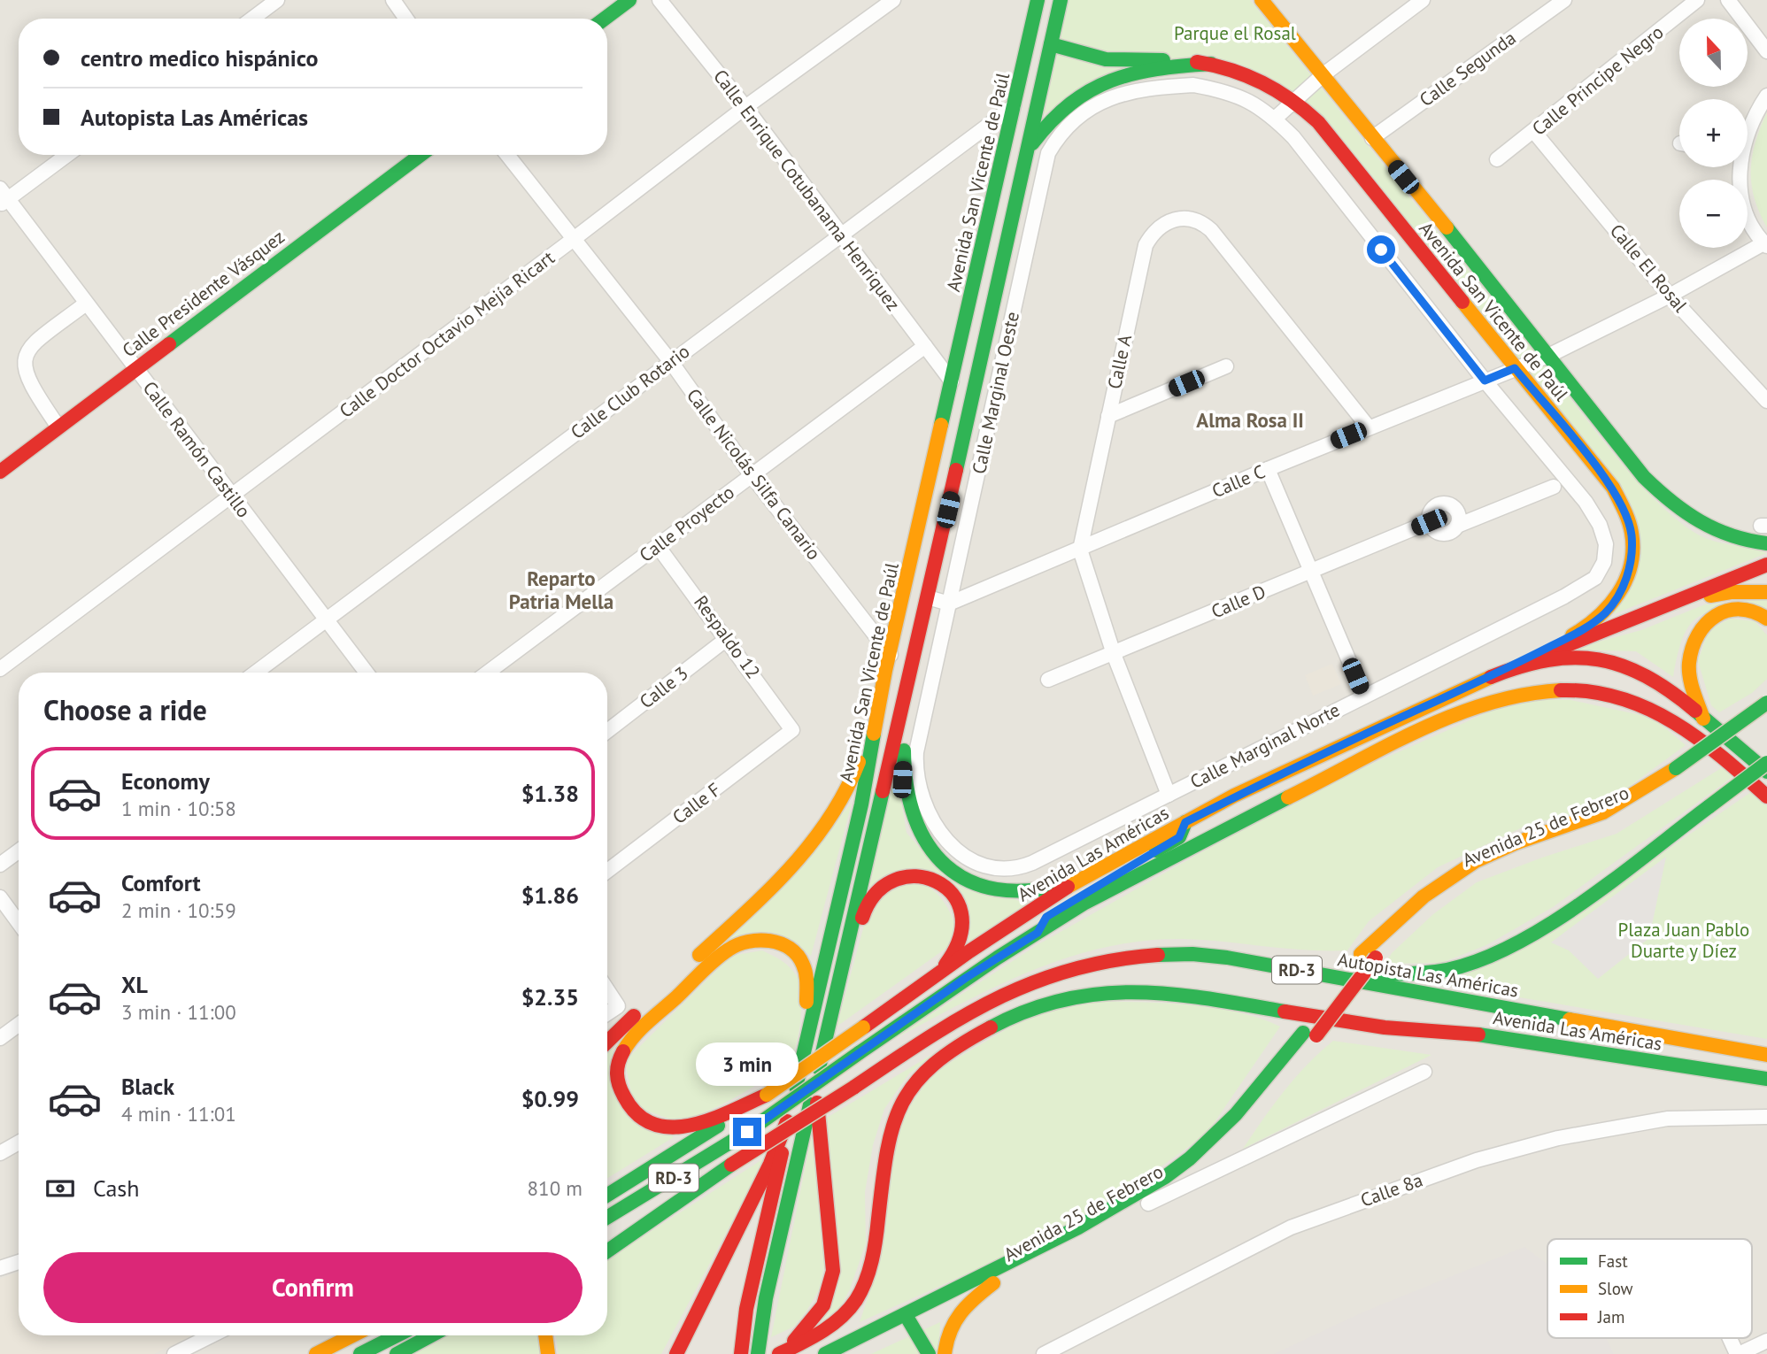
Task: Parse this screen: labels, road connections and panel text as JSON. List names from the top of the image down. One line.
{"streets":{"main road":["Avenida San Vicente de Paúl","Calle Presidente Vásquez","Avenida 25 de Febrero","Avenida Las Américas","RD-3","Autopista Las Américas"],"street":["Calle Segunda","Calle Principe Negro","Calle Enrique Cotubanama Henriquez","Calle El Rosal","Calle Doctor Octavio Mejía Ricart","Calle A","Calle Club Rotario","Calle Marginal Oeste","Calle Ramón Castillo","Calle Nicolás Silfa Canario","Calle C","Calle Proyecto","Calle D","Respaldo 12","Calle 3","Calle Marginal Norte","Calle F","Calle 8a"]},"crossings":[["Calle Segunda","Avenida San Vicente de Paúl"],["Calle Principe Negro","Calle El Rosal"],["Avenida San Vicente de Paúl","Calle Enrique Cotubanama Henriquez"],["Avenida San Vicente de Paúl","Calle Club Rotario"],["Avenida San Vicente de Paúl","Calle Nicolás Silfa Canario"],["Avenida San Vicente de Paúl","Calle C"],["Avenida San Vicente de Paúl","Avenida Las Américas"],["Calle Enrique Cotubanama Henriquez","Calle Doctor Octavio Mejía Ricart"],["Calle Enrique Cotubanama Henriquez","Calle Club Rotario"],["Calle Enrique Cotubanama Henriquez","Calle Proyecto"],["Calle El Rosal","Calle C"],["Calle Presidente Vásquez","Calle Ramón Castillo"],["Calle Doctor Octavio Mejía Ricart","Calle Ramón Castillo"],["Calle Doctor Octavio Mejía Ricart","Calle Nicolás Silfa Canario"],["Calle A","Calle C"],["Calle A","Calle D"],["Calle A","Calle Marginal Norte"],["Calle Club Rotario","Calle Ramón Castillo"],["Calle Club Rotario","Calle Nicolás Silfa Canario"],["Calle Marginal Oeste","Calle C"],["Calle Marginal Oeste","Calle Marginal Norte"],["Calle Nicolás Silfa Canario","Calle Proyecto"],["Calle Proyecto","Respaldo 12"],["Respaldo 12","Calle 3"],["Respaldo 12","Calle F"]],"districts":["Alma Rosa II","Reparto Patria Mella"],"parks":["Parque el Rosal","Plaza Juan Pablo Duarte y Díez"],"legend":["Fast","Slow","Jam"],"north":"top","page":{"map_buttons":["+","−"],"banner":["centro medico hispánico","Autopista Las Américas"],"heading":"Choose a ride","list":[{"name":"Economy","note":"1 min · 10:58","value":"$1.38"},{"name":"Comfort","note":"2 min · 10:59","value":"$1.86"},{"name":"XL","note":"3 min · 11:00","value":"$2.35"},{"name":"Black","note":"4 min · 11:01","value":"$0.99"}],"bubble":"3 min","pay":["Cash","810 m"],"buttons":"Confirm"}}
